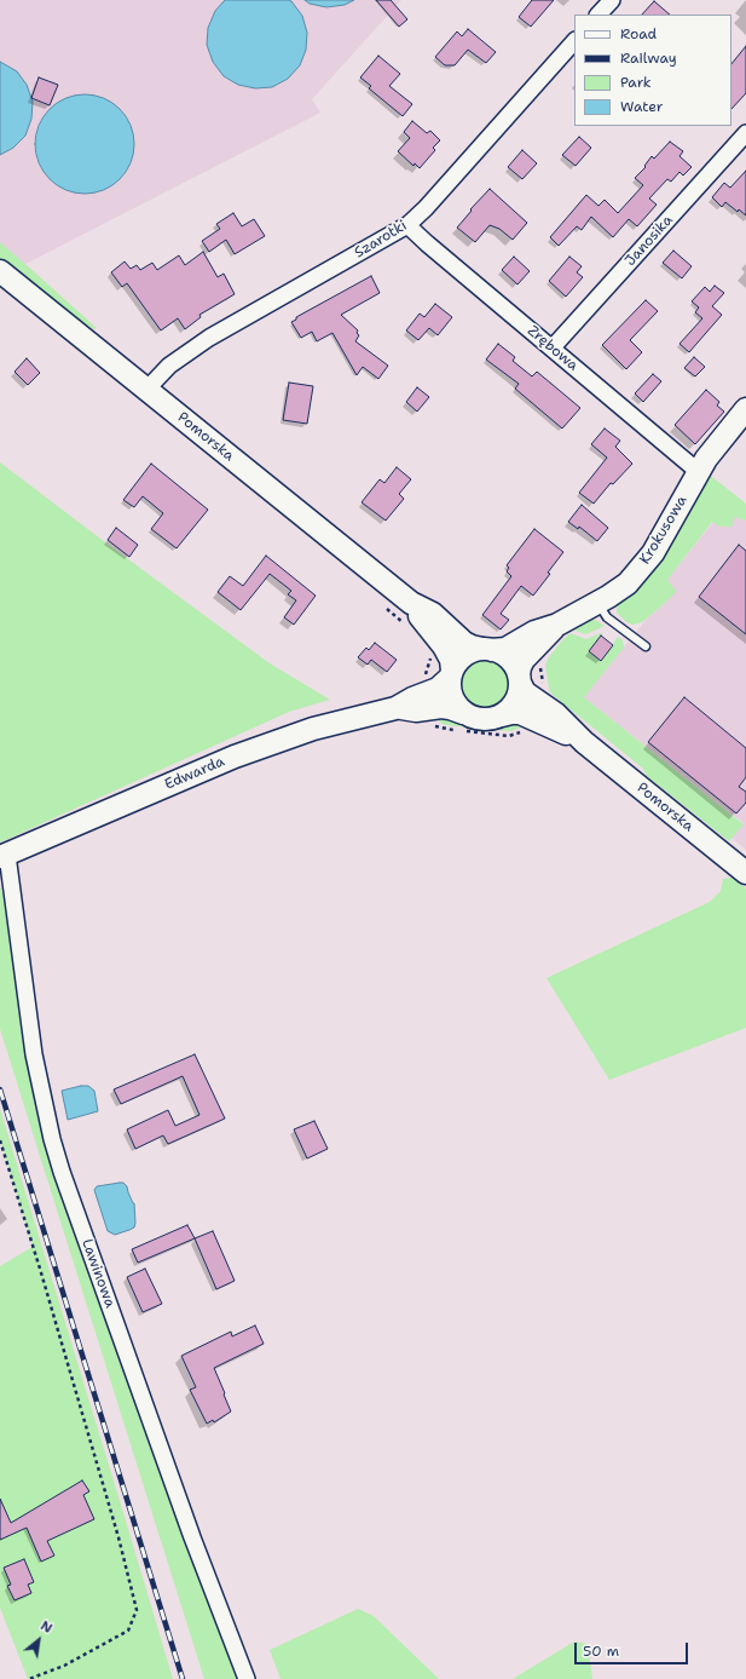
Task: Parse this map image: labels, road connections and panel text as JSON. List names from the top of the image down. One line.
{"streets":{"street":["Szarotki","Janosika","Zrębowa","Pomorska","Krokusowa","Edwarda","Lawinowa"]},"crossings":[["Szarotki","Zrębowa"],["Szarotki","Pomorska"],["Janosika","Zrębowa"],["Zrębowa","Krokusowa"],["Pomorska","Krokusowa"],["Pomorska","Edwarda"],["Krokusowa","Edwarda"],["Edwarda","Lawinowa"]],"legend":["Road","Railway","Park","Water"],"scale_bar":"50 m","north":"top right"}
